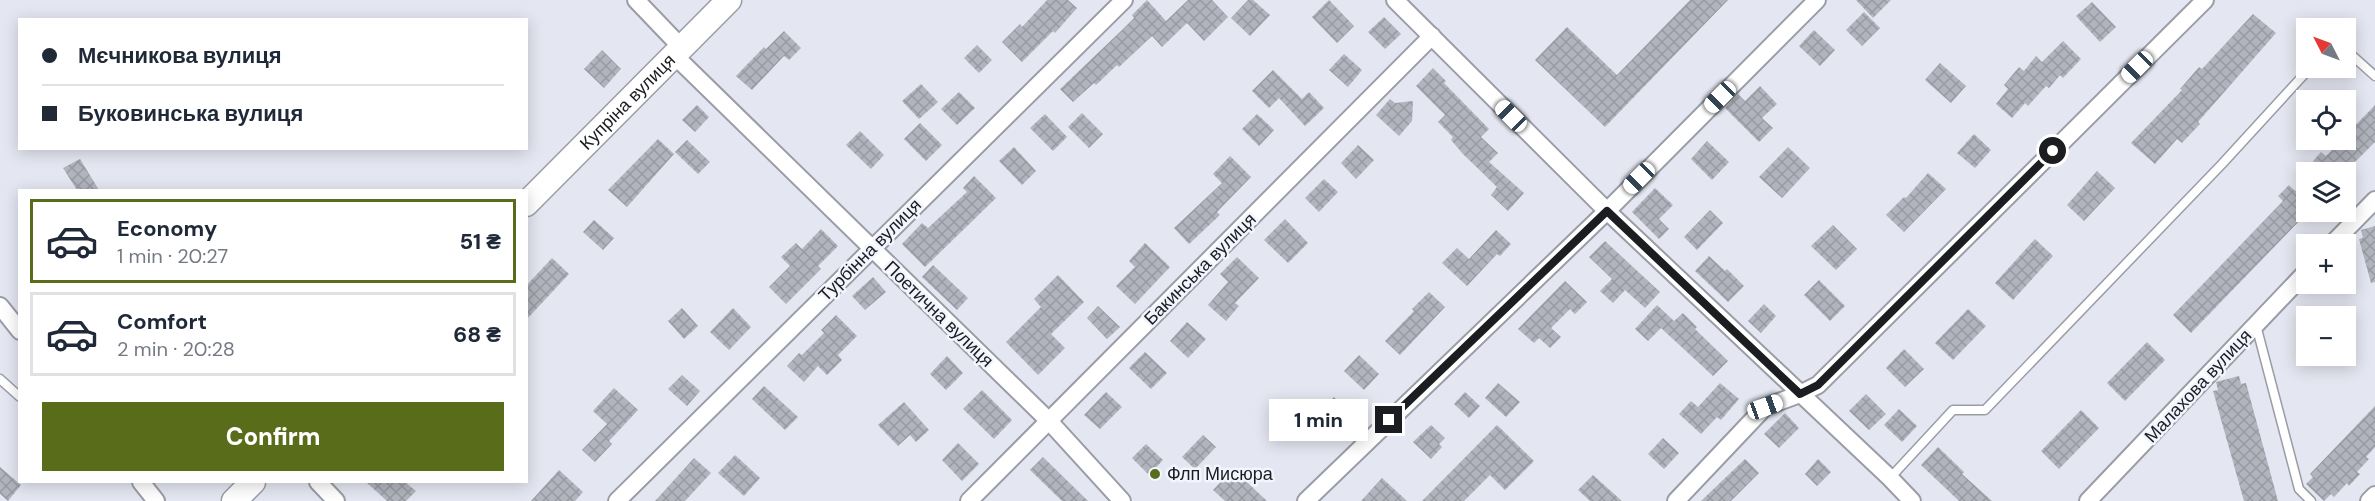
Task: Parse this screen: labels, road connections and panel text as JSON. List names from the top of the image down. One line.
{"streets":{"main road":["Купріна вулиця"],"street":["Турбінна вулиця","Бакинська вулиця","Поетична вулиця","Малахова вулиця"]},"crossings":[["Купріна вулиця","Поетична вулиця"],["Турбінна вулиця","Поетична вулиця"],["Бакинська вулиця","Поетична вулиця"]],"places":["Флп Мисюра"],"north":"top left","page":{"map_buttons":["+","−"],"banner":["Мєчникова вулиця","Буковинська вулиця"],"list":[{"name":"Economy","note":"1 min · 20:27","value":"51 ₴"},{"name":"Comfort","note":"2 min · 20:28","value":"68 ₴"}],"buttons":"Confirm","bubble":"1 min"}}
